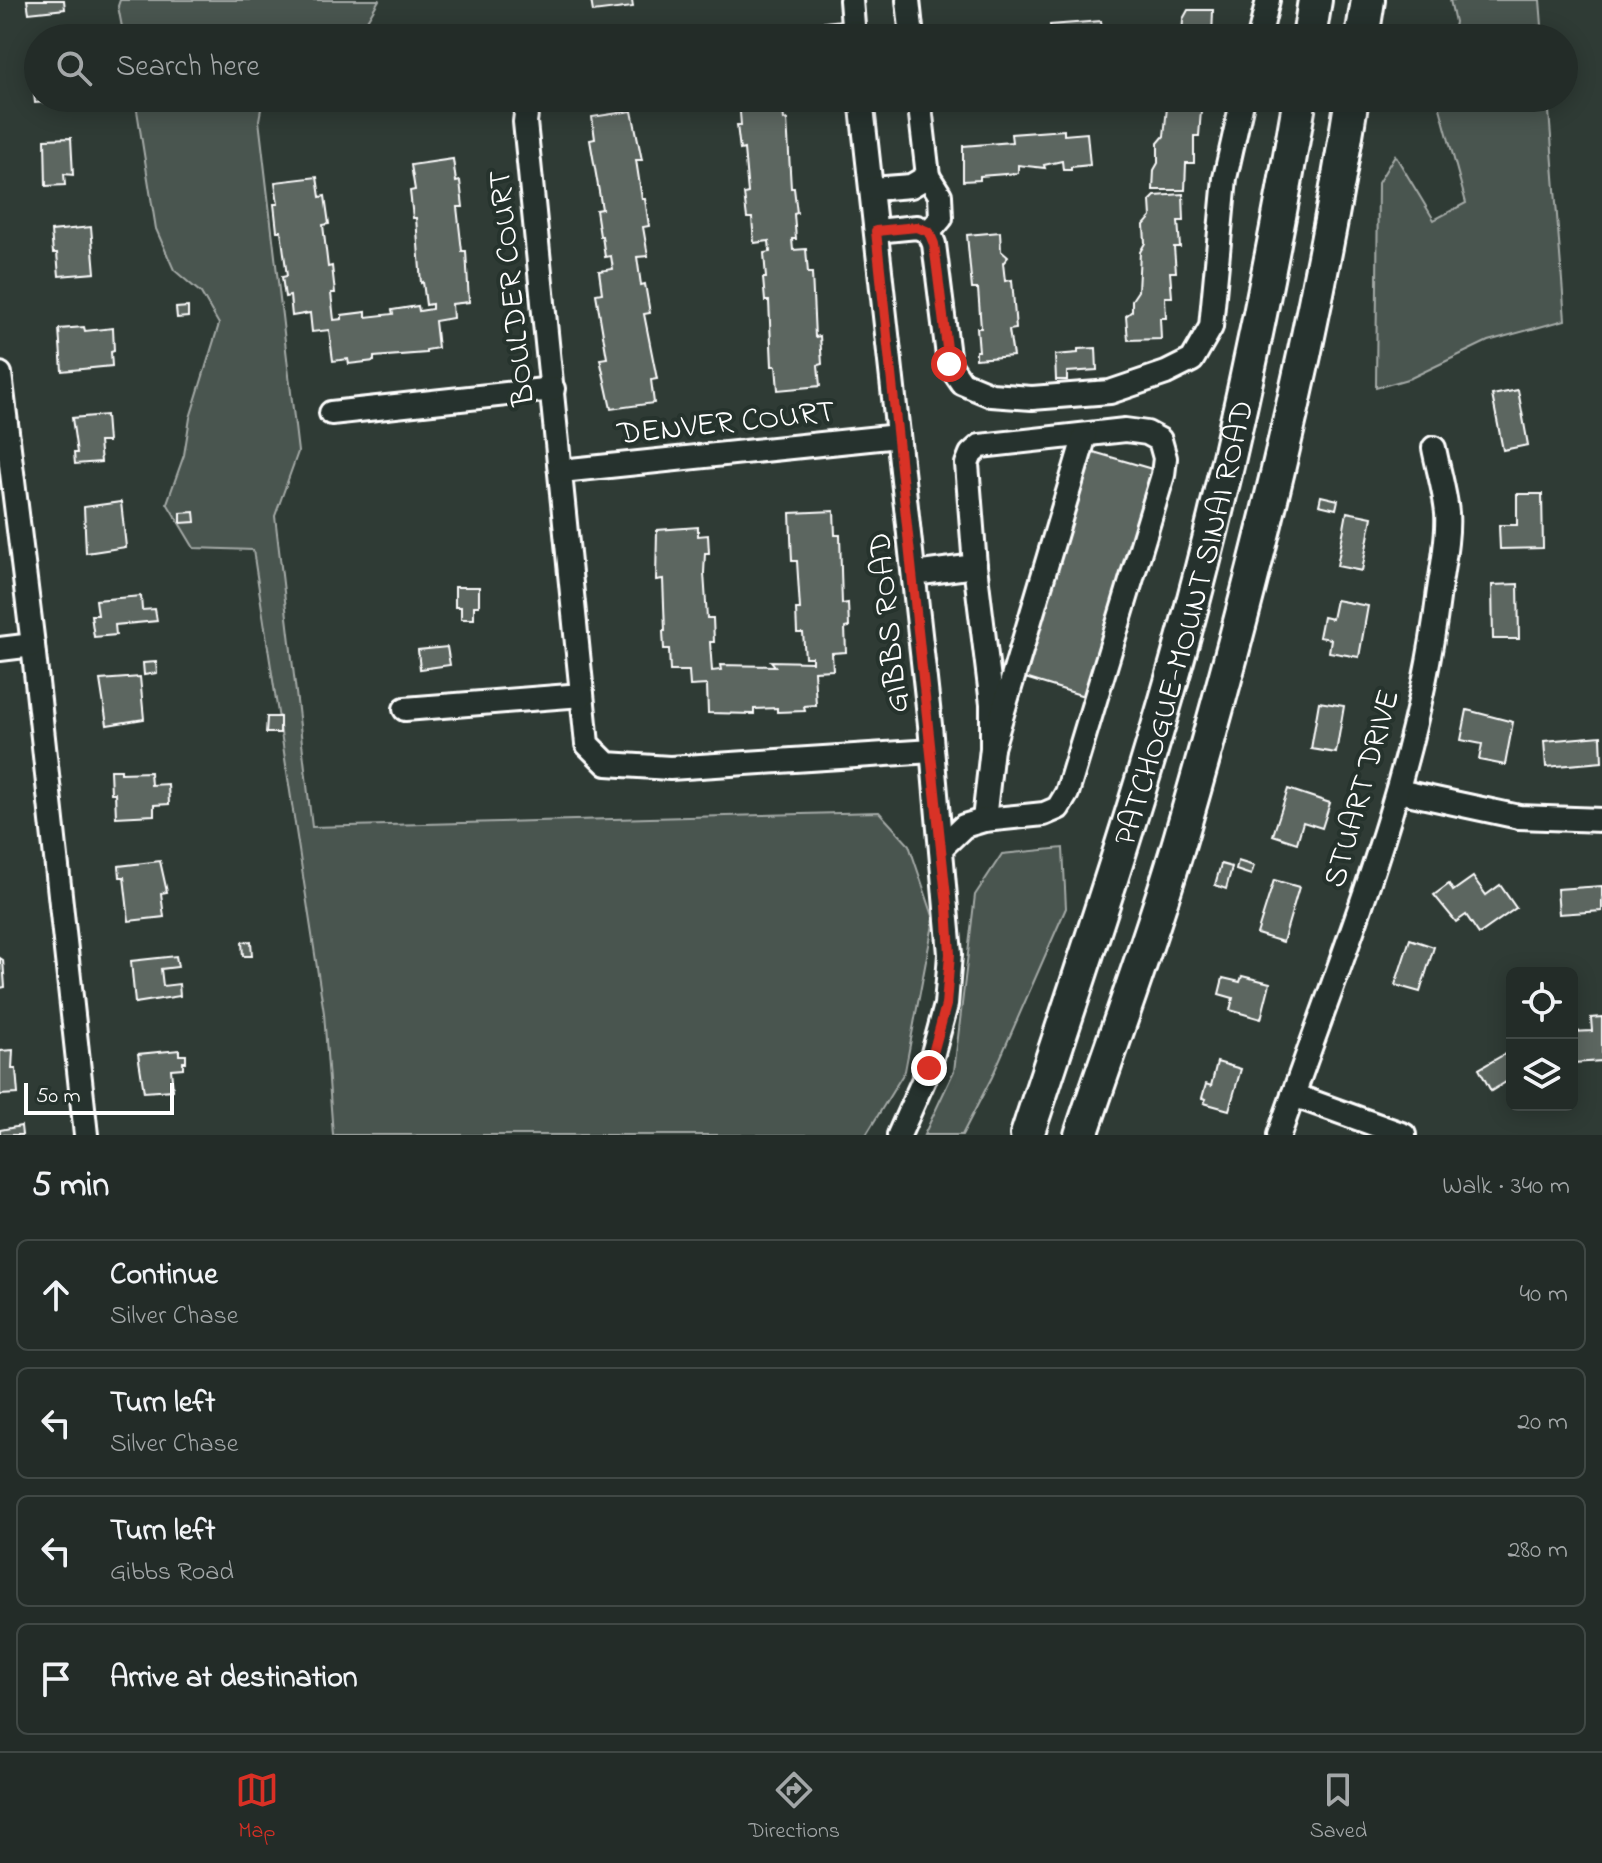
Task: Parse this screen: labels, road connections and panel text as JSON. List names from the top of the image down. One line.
{"streets":{"highway":["PATCHOGUE-MOUNT SINAI ROAD"],"street":["BOULDER COURT","DENVER COURT","GIBBS ROAD","STUART DRIVE"]},"crossings":[["BOULDER COURT","DENVER COURT"],["BOULDER COURT","GIBBS ROAD"],["DENVER COURT","GIBBS ROAD"]],"scale_bar":"50 m","page":{"search":"Search here","scale":"50 m","heading":["5 min","Walk · 340 m"],"list":[["Continue","Silver Chase","40 m"],["Turn left","Silver Chase","20 m"],["Turn left","Gibbs Road","280 m"],"Arrive at destination"],"nav":["Map","Directions","Saved"]}}
